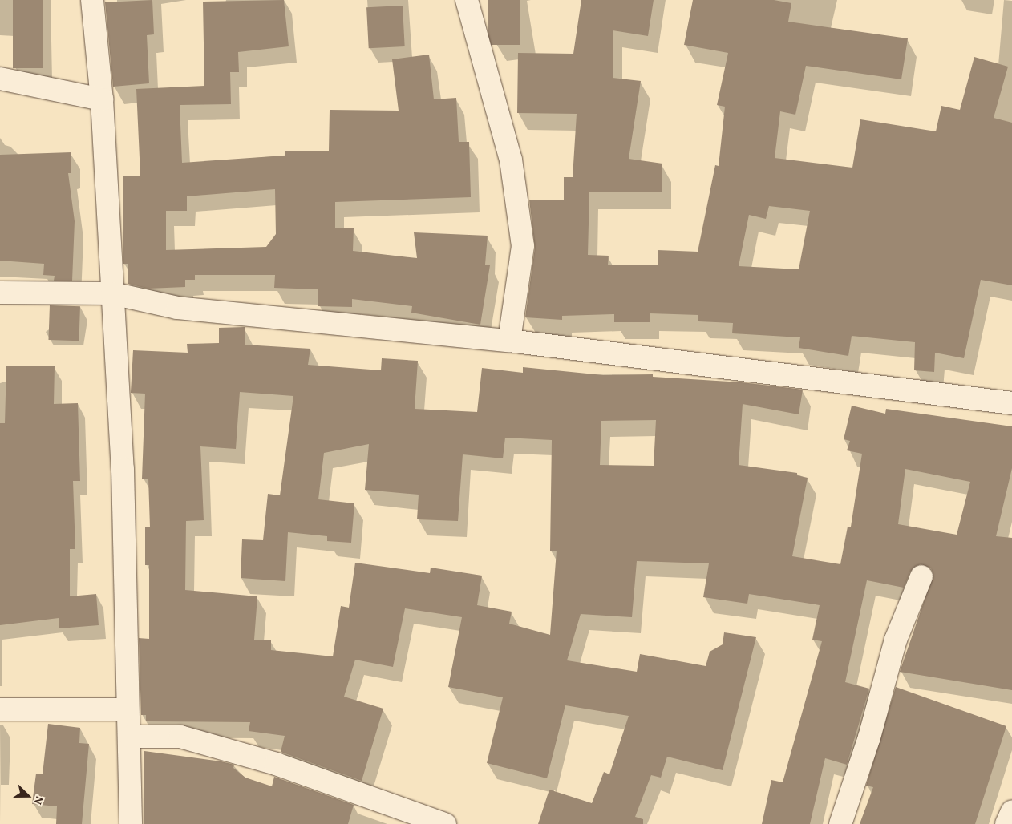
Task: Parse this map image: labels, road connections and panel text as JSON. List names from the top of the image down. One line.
{"north":"right"}
